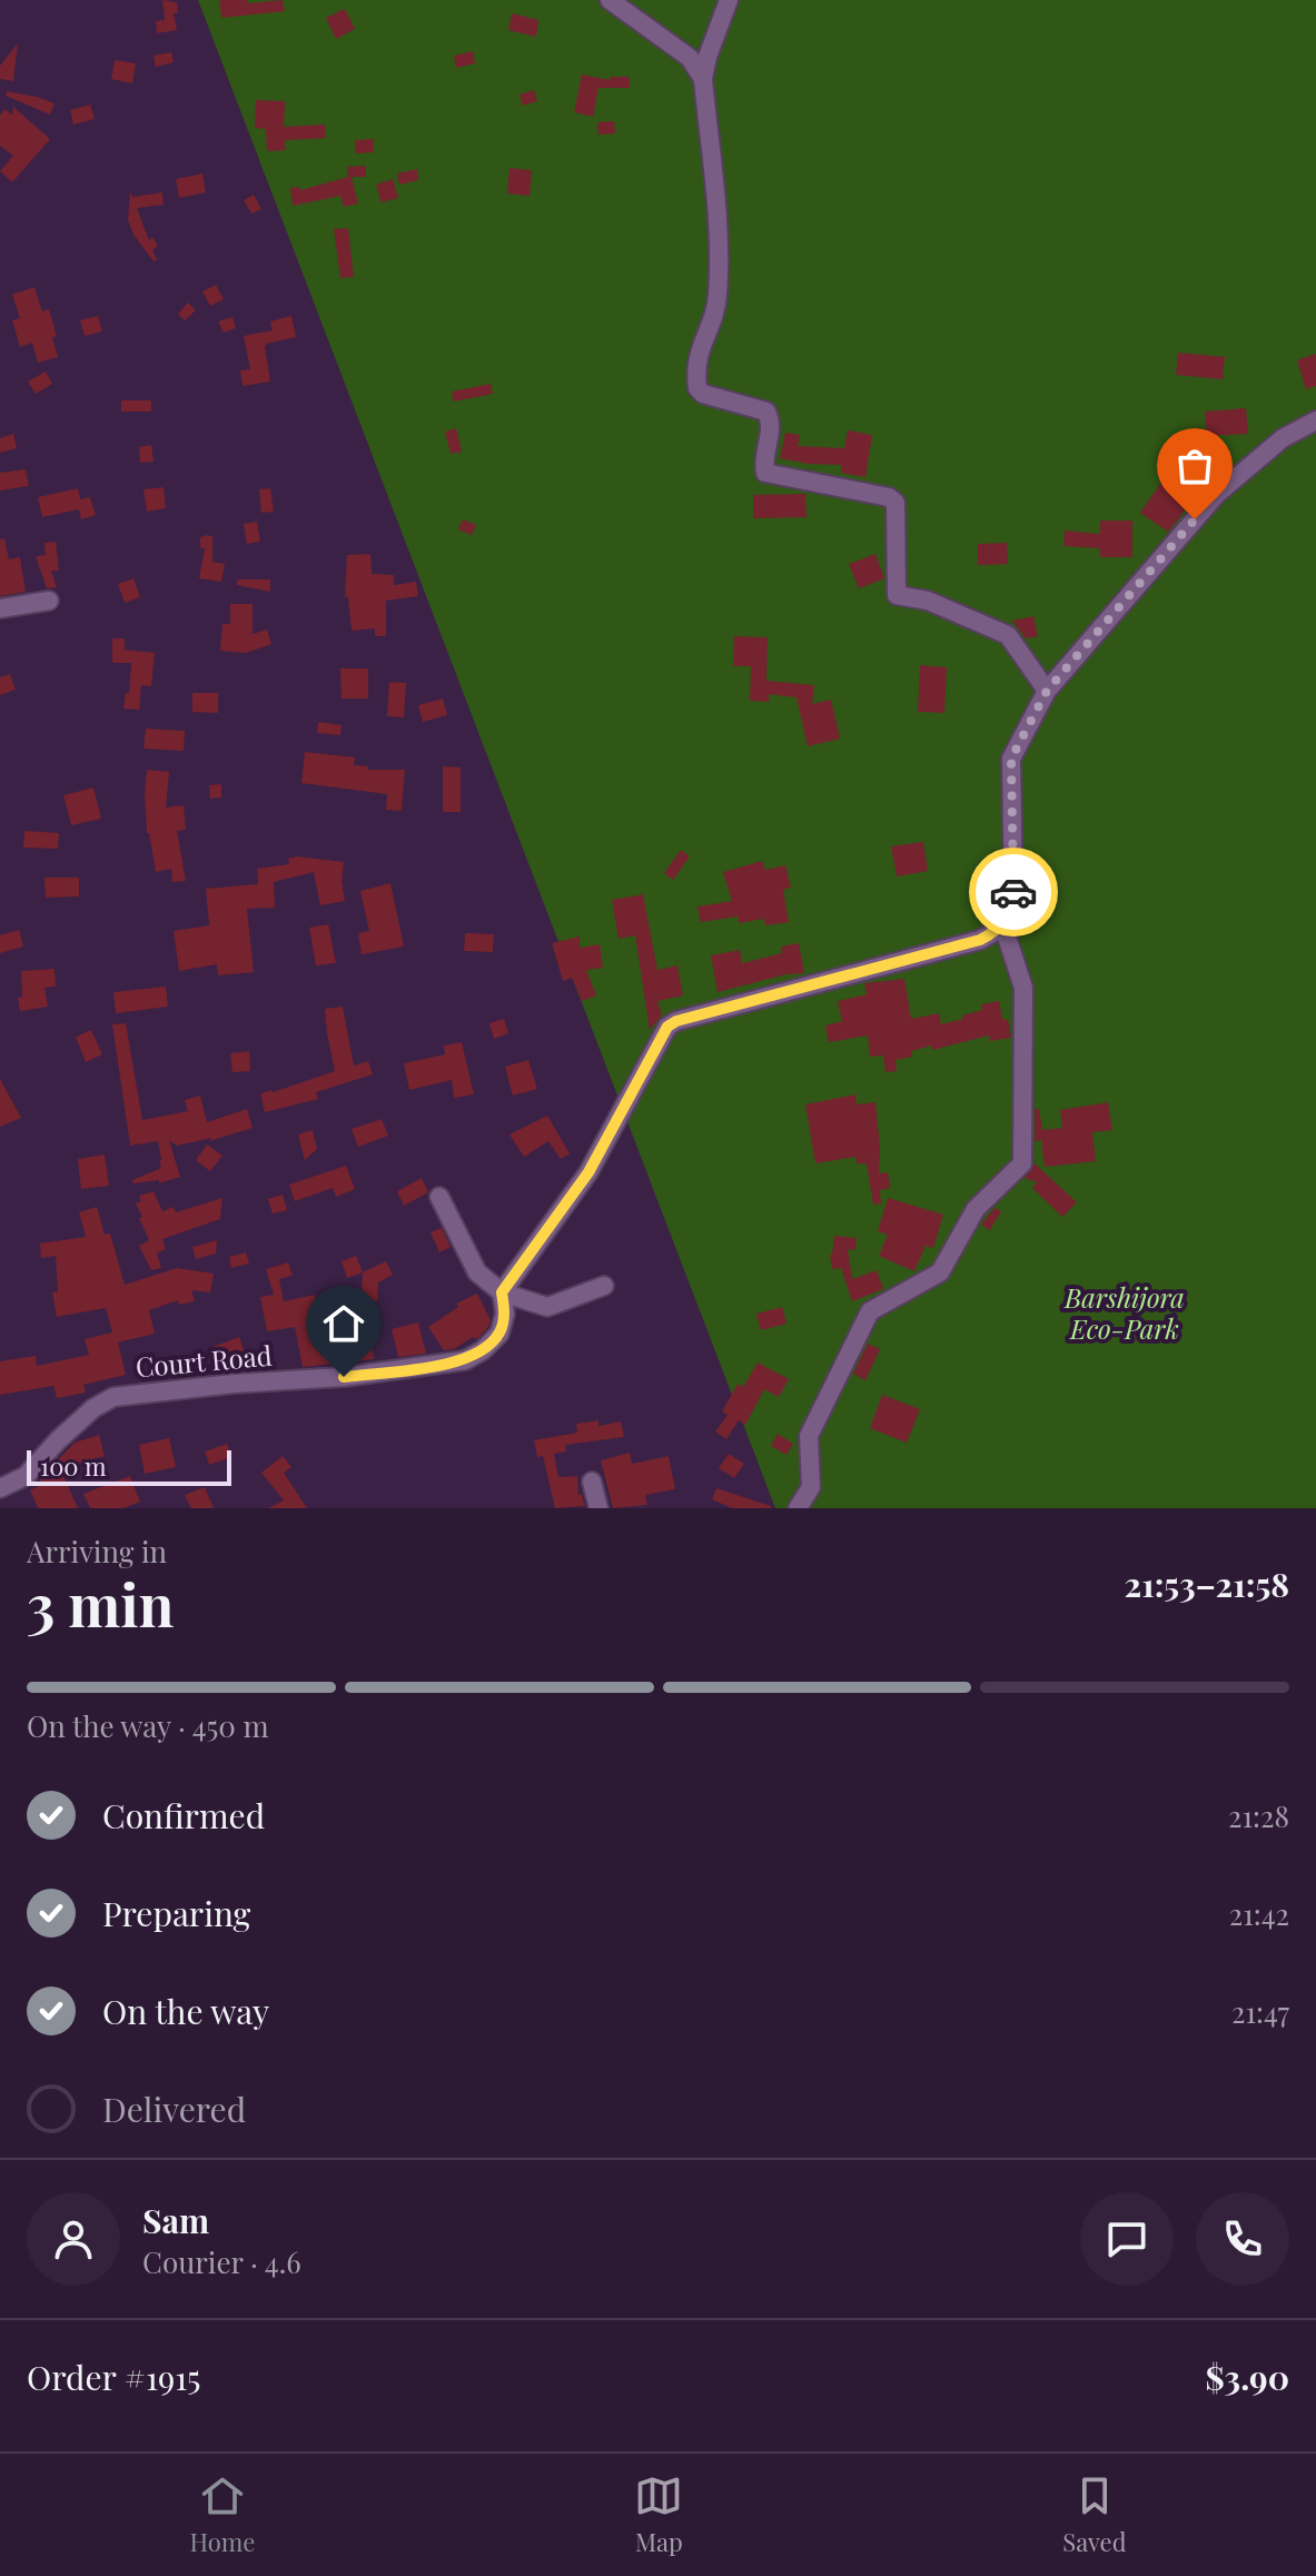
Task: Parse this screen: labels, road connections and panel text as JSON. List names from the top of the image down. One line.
{"streets":{"street":["Court Road"]},"parks":["Barshijora Eco-Park"],"scale_bar":"100 m","page":{"scale":"100 m","heading":["3 min","Arriving in","21:53–21:58"],"panel":["Sam","Courier · 4.6","Order #1915","$3.90"],"bar":"On the way · 450 m","list":[["Confirmed","21:28"],["Preparing","21:42"],["On the way","21:47"],"Delivered"],"tabs":["Home","Map","Saved"]}}
